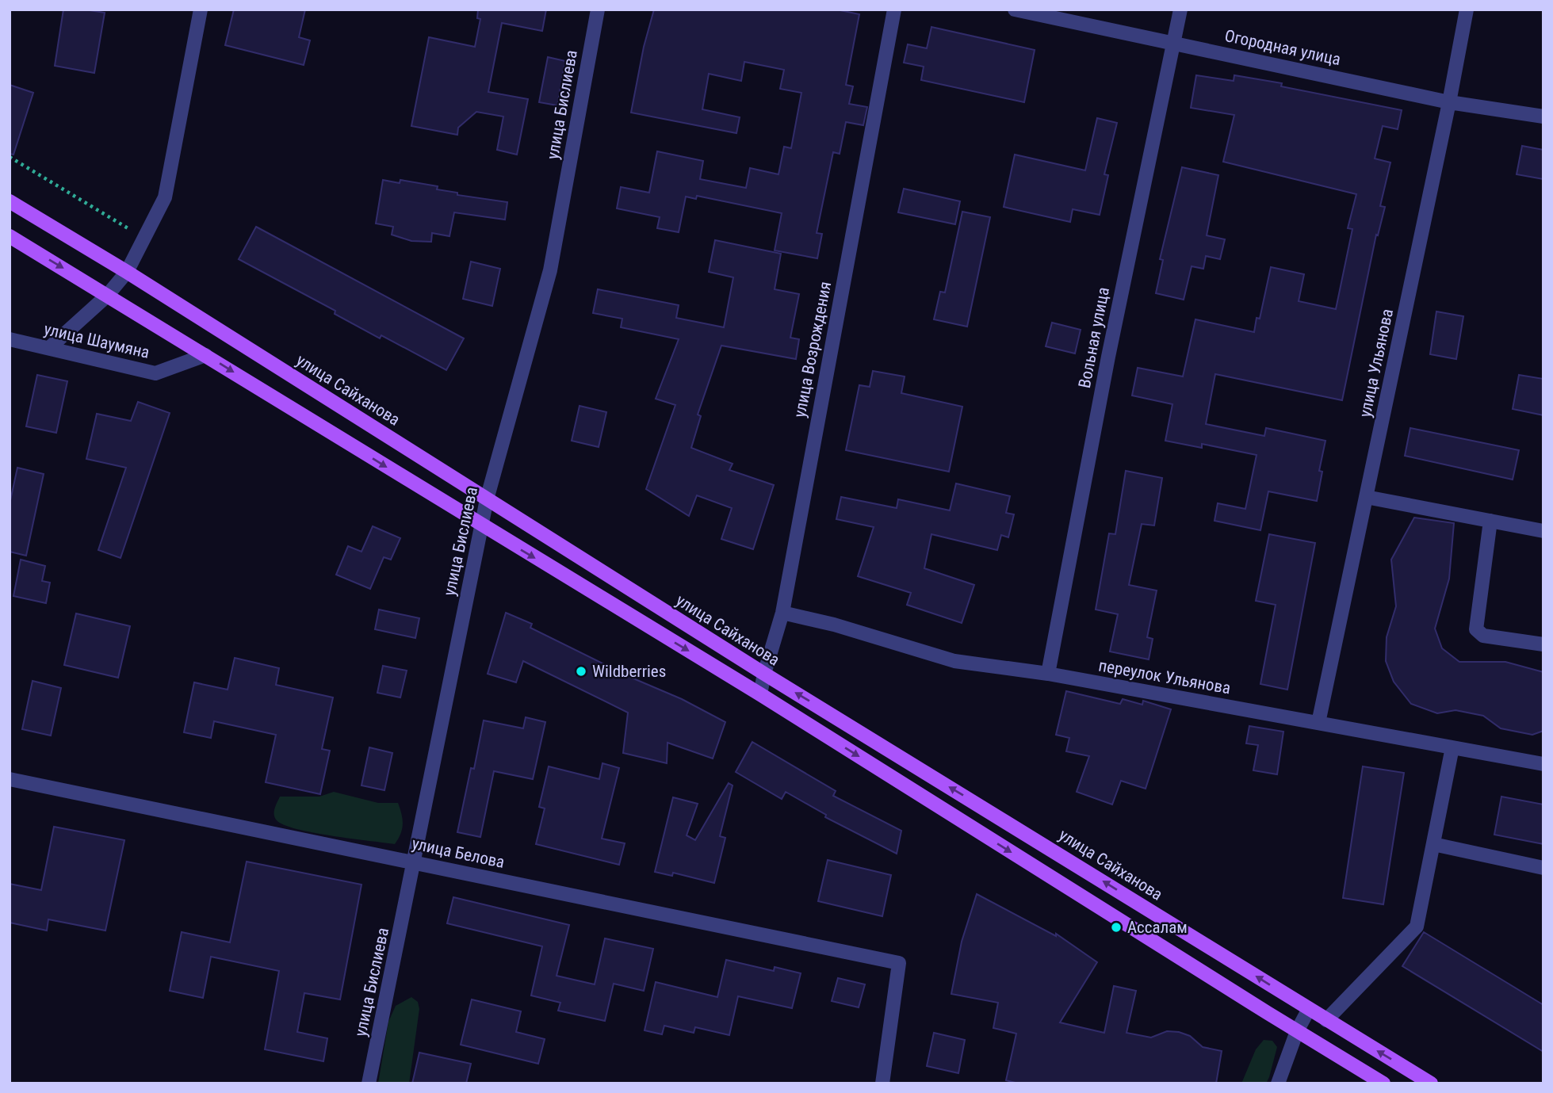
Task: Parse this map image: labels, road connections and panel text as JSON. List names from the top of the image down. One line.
{"streets":{"main road":["улица Сайханова"],"street":["Огородная улица","улица Бислиева","Вольная улица","улица Шаумяна","улица Возрождения","улица Ульянова","переулок Ульянова","улица Белова"]},"crossings":[["Огородная улица","Вольная улица"],["Огородная улица","улица Ульянова"],["улица Бислиева","улица Сайханова"],["улица Бислиева","улица Белова"],["Вольная улица","переулок Ульянова"],["улица Возрождения","улица Сайханова"],["улица Возрождения","переулок Ульянова"],["улица Ульянова","переулок Ульянова"]],"places":["Wildberries","Ассалам"]}
